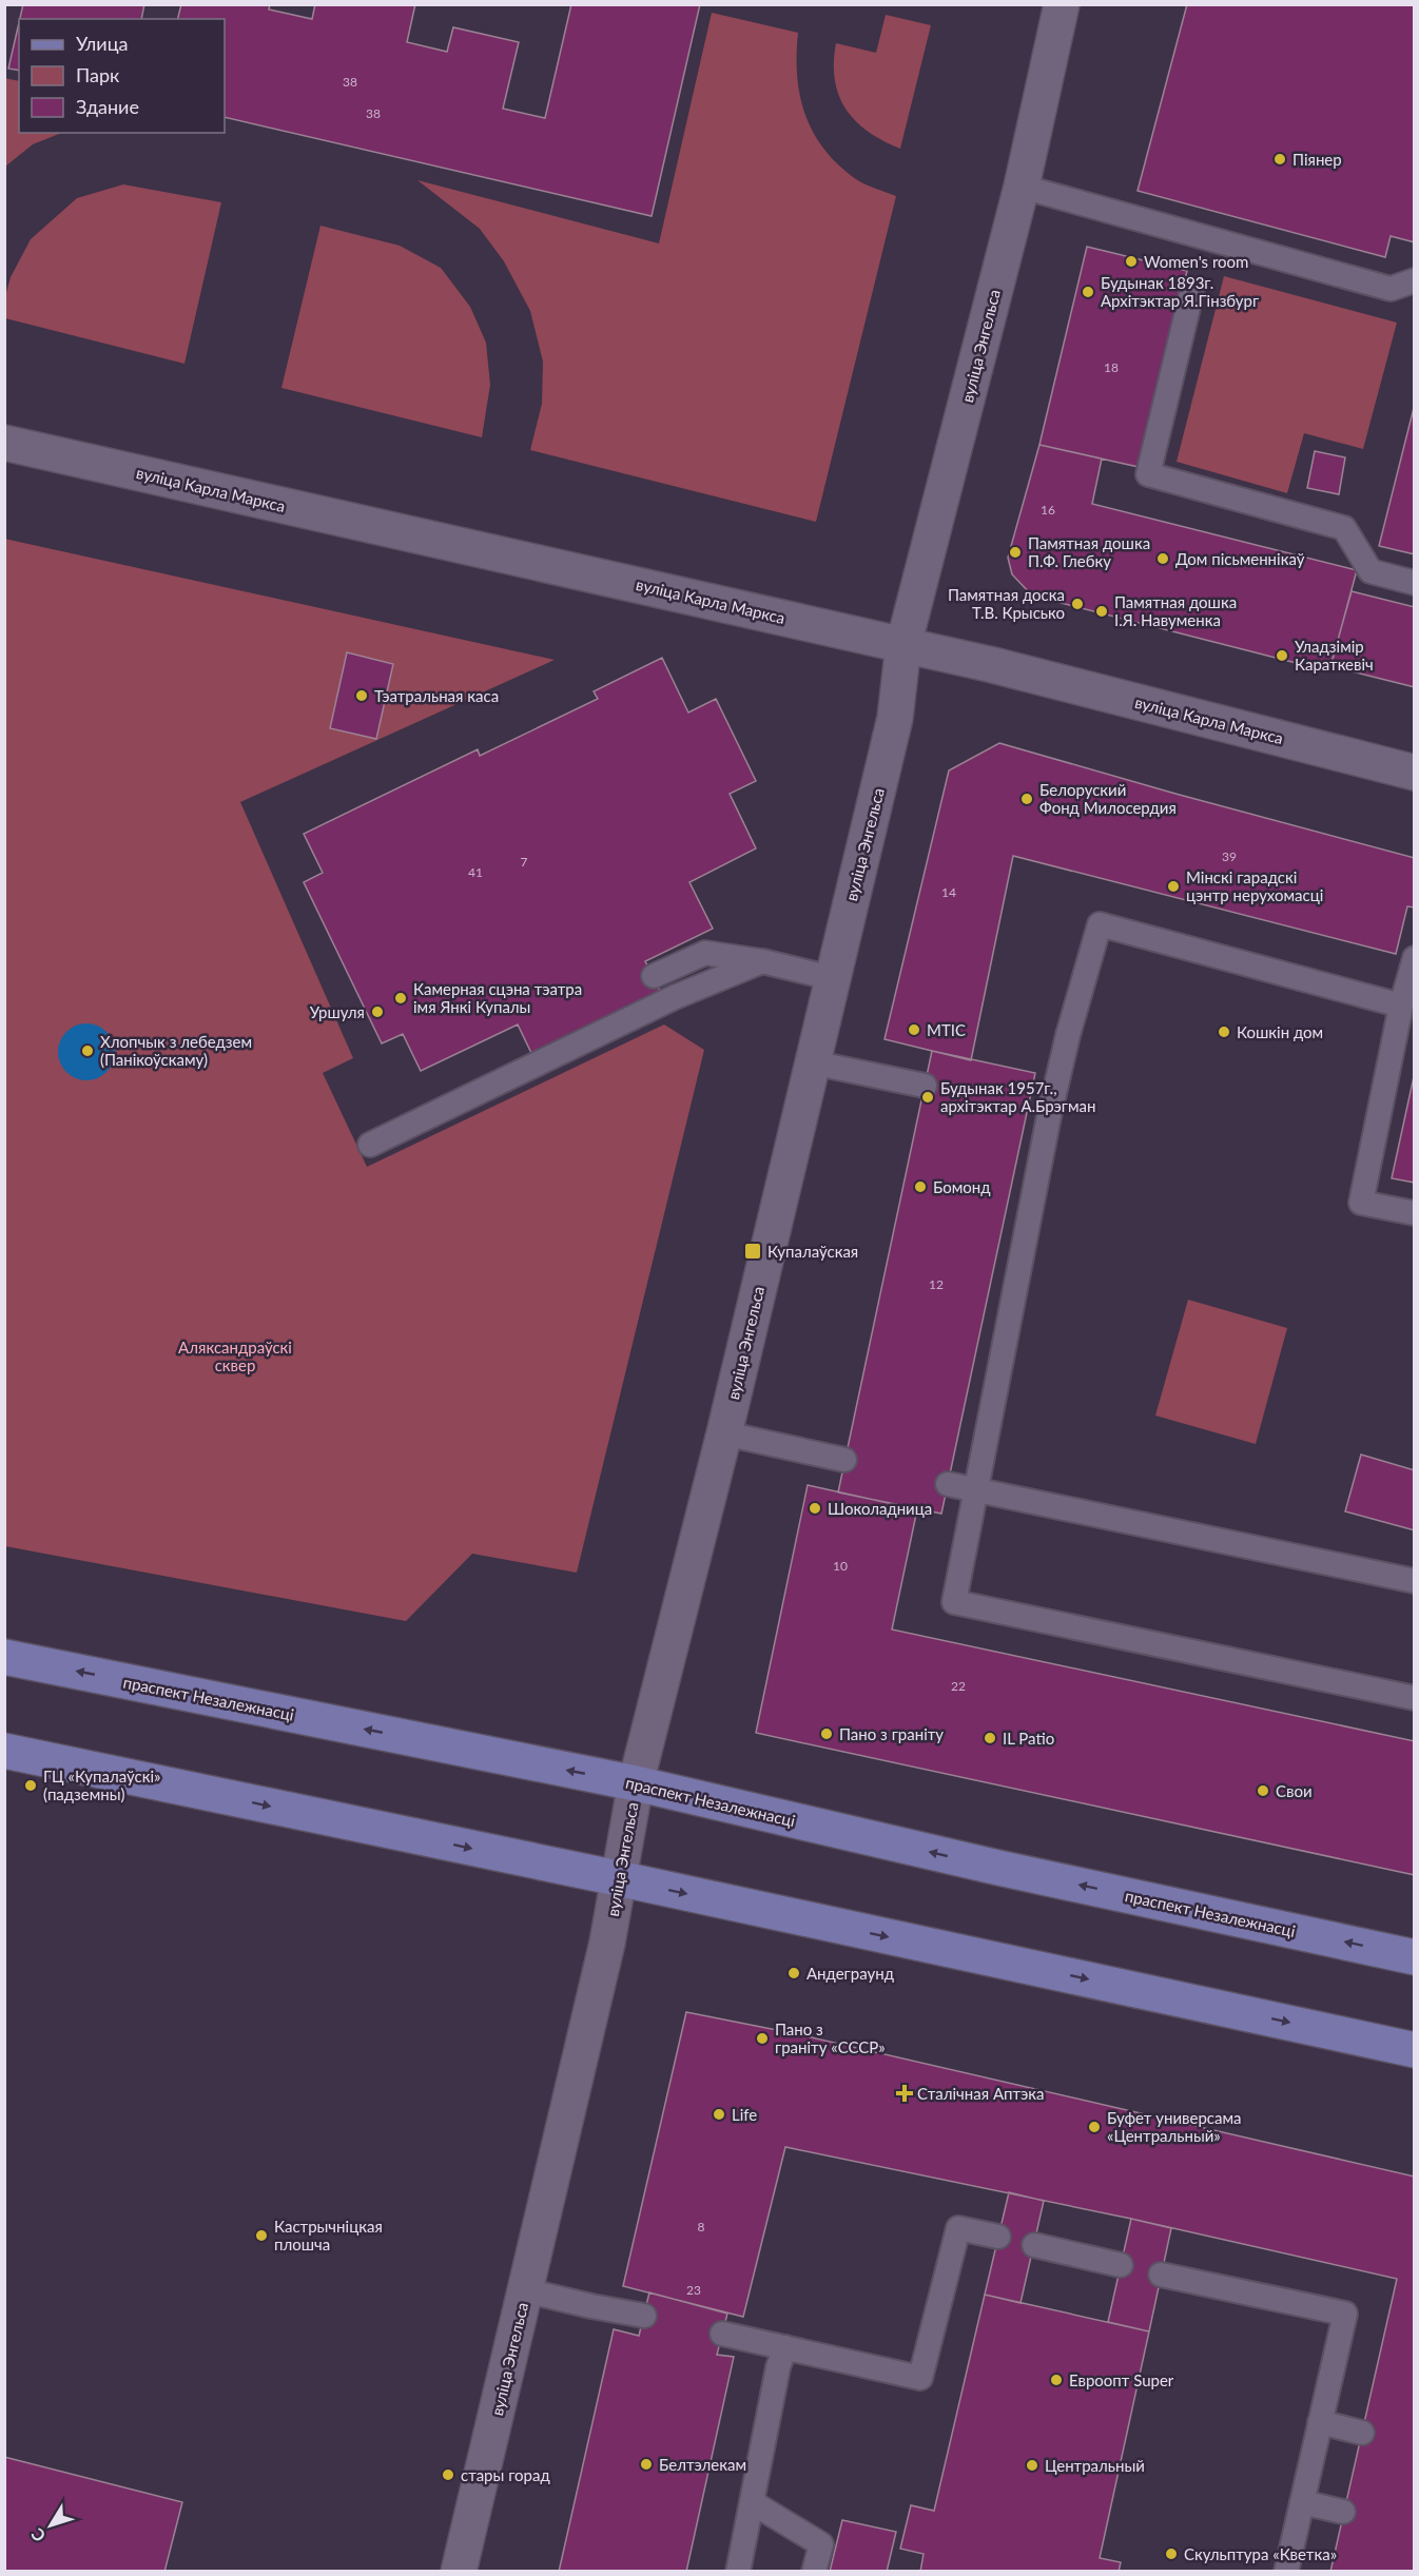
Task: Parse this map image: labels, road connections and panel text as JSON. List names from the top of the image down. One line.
{"streets":{"main road":["праспект Незалежнасці"],"street":["вуліца Энгельса","вуліца Карла Маркса"]},"crossings":[["вуліца Энгельса","вуліца Карла Маркса"],["вуліца Энгельса","праспект Незалежнасці"]],"parks":["Аляксандраўскі сквер"],"places":{"other":["Піянер","Women's room","Будынак 1893г. Архітэктар Я.Гінзбург","Памятная дошка П.Ф. Глебку","Дом пісьменнікаў","Памятная доска Т.В. Крысько","Памятная дошка І.Я. Навуменка","Уладзімір Караткевіч","Тэатральная каса","Белоруский Фонд Милосердия","Мінскі гарадскі цэнтр нерухомасці","Камерная сцэна тэатра імя Янкі Купалы","Уршуля","МТІС","Кошкін дом","Хлопчык з лебедзем (Панікоўскаму)","Будынак 1957г., архітэктар А.Брэгман","Бомонд","Шоколадница","Пано з граніту","IL Patio","ГЦ «Купалаўскі» (падземны)","Свои","Андеграунд","Пано з граніту «СССР»","Life","Буфет универсама «Центральный»","Кастрычніцкая плошча","Евроопт Super","Белтэлекам","Центральный","стары горад","Скульптура «Кветка»"],"transit":["Купалаўская"],"health":["Сталічная Аптэка"]},"house_numbers":["38","38","18","16","39","7","41","14","12","10","22","8","23"],"legend":["Улица","Парк","Здание"],"north":"bottom left"}
